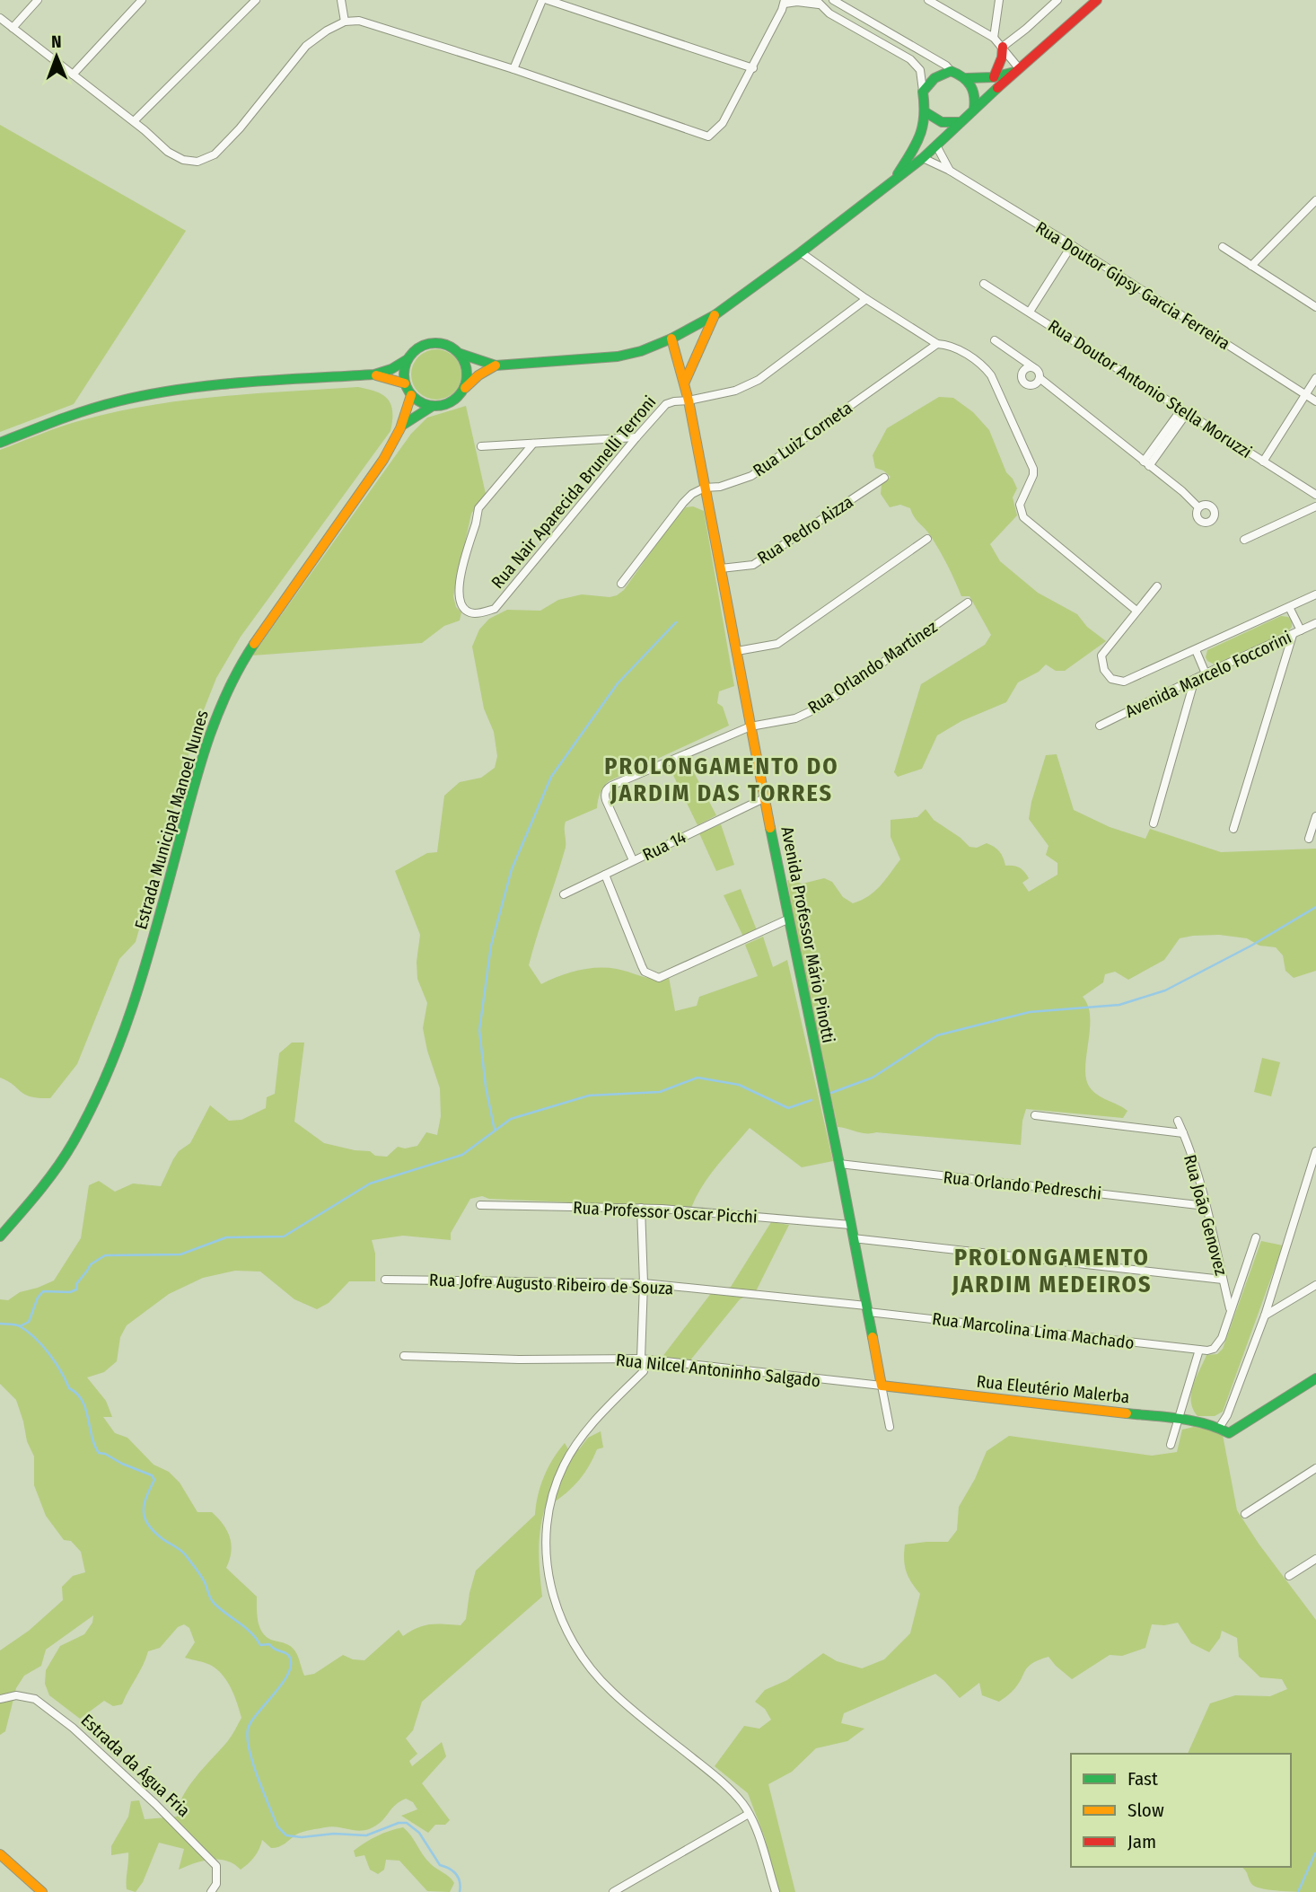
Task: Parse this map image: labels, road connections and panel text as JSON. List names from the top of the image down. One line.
{"streets":{"main road":["Estrada Municipal Manoel Nunes","Avenida Professor Mário Pinotti","Rua Eleutério Malerba"],"street":["Rua Doutor Gipsy Garcia Ferreira","Rua Doutor Antonio Stella Moruzzi","Rua Luiz Corneta","Rua Nair Aparecida Brunelli Terroni","Rua Pedro Aizza","Rua Orlando Martinez","Avenida Marcelo Foccorini","Rua 14","Rua Orlando Pedreschi","Rua Professor Oscar Picchi","Rua João Genovez","Rua Jofre Augusto Ribeiro de Souza","Rua Marcolina Lima Machado","Rua Nilcel Antoninho Salgado","Estrada da Água Fria"]},"crossings":[["Rua Luiz Corneta","Avenida Professor Mário Pinotti"],["Rua Nair Aparecida Brunelli Terroni","Avenida Professor Mário Pinotti"],["Rua Pedro Aizza","Avenida Professor Mário Pinotti"],["Rua Orlando Martinez","Rua 14"],["Rua Orlando Martinez","Avenida Professor Mário Pinotti"],["Rua 14","Avenida Professor Mário Pinotti"],["Avenida Professor Mário Pinotti","Rua Orlando Pedreschi"],["Avenida Professor Mário Pinotti","Rua Professor Oscar Picchi"],["Avenida Professor Mário Pinotti","Rua Jofre Augusto Ribeiro de Souza"],["Avenida Professor Mário Pinotti","Rua Marcolina Lima Machado"],["Avenida Professor Mário Pinotti","Rua Nilcel Antoninho Salgado"],["Avenida Professor Mário Pinotti","Rua Eleutério Malerba"],["Rua Orlando Pedreschi","Rua João Genovez"],["Rua Jofre Augusto Ribeiro de Souza","Rua Marcolina Lima Machado"],["Rua Nilcel Antoninho Salgado","Rua Eleutério Malerba"]],"districts":["PROLONGAMENTO DO JARDIM DAS TORRES","PROLONGAMENTO JARDIM MEDEIROS"],"legend":["Fast","Slow","Jam"],"north":"top"}
